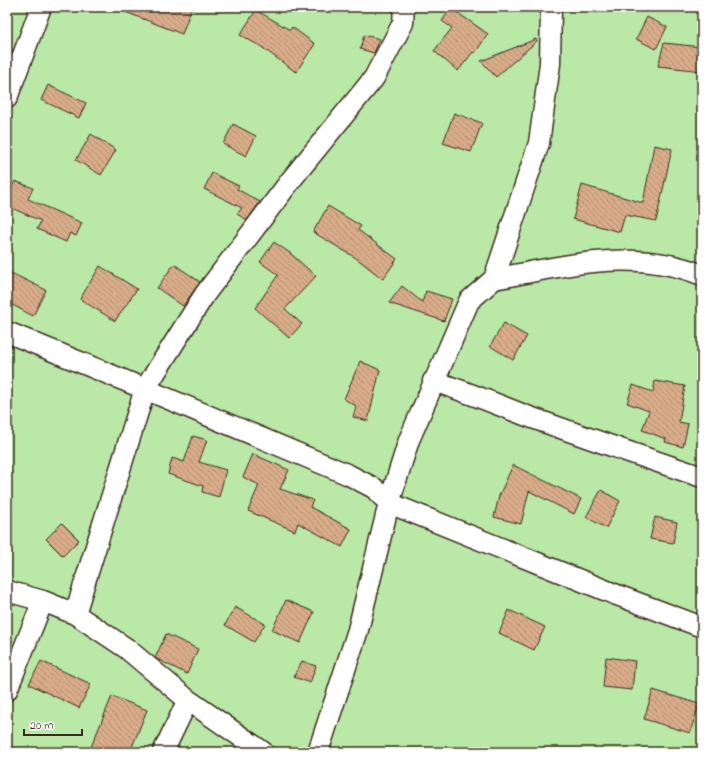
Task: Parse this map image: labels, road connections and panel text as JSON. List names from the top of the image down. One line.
{"scale_bar":"20 m"}
